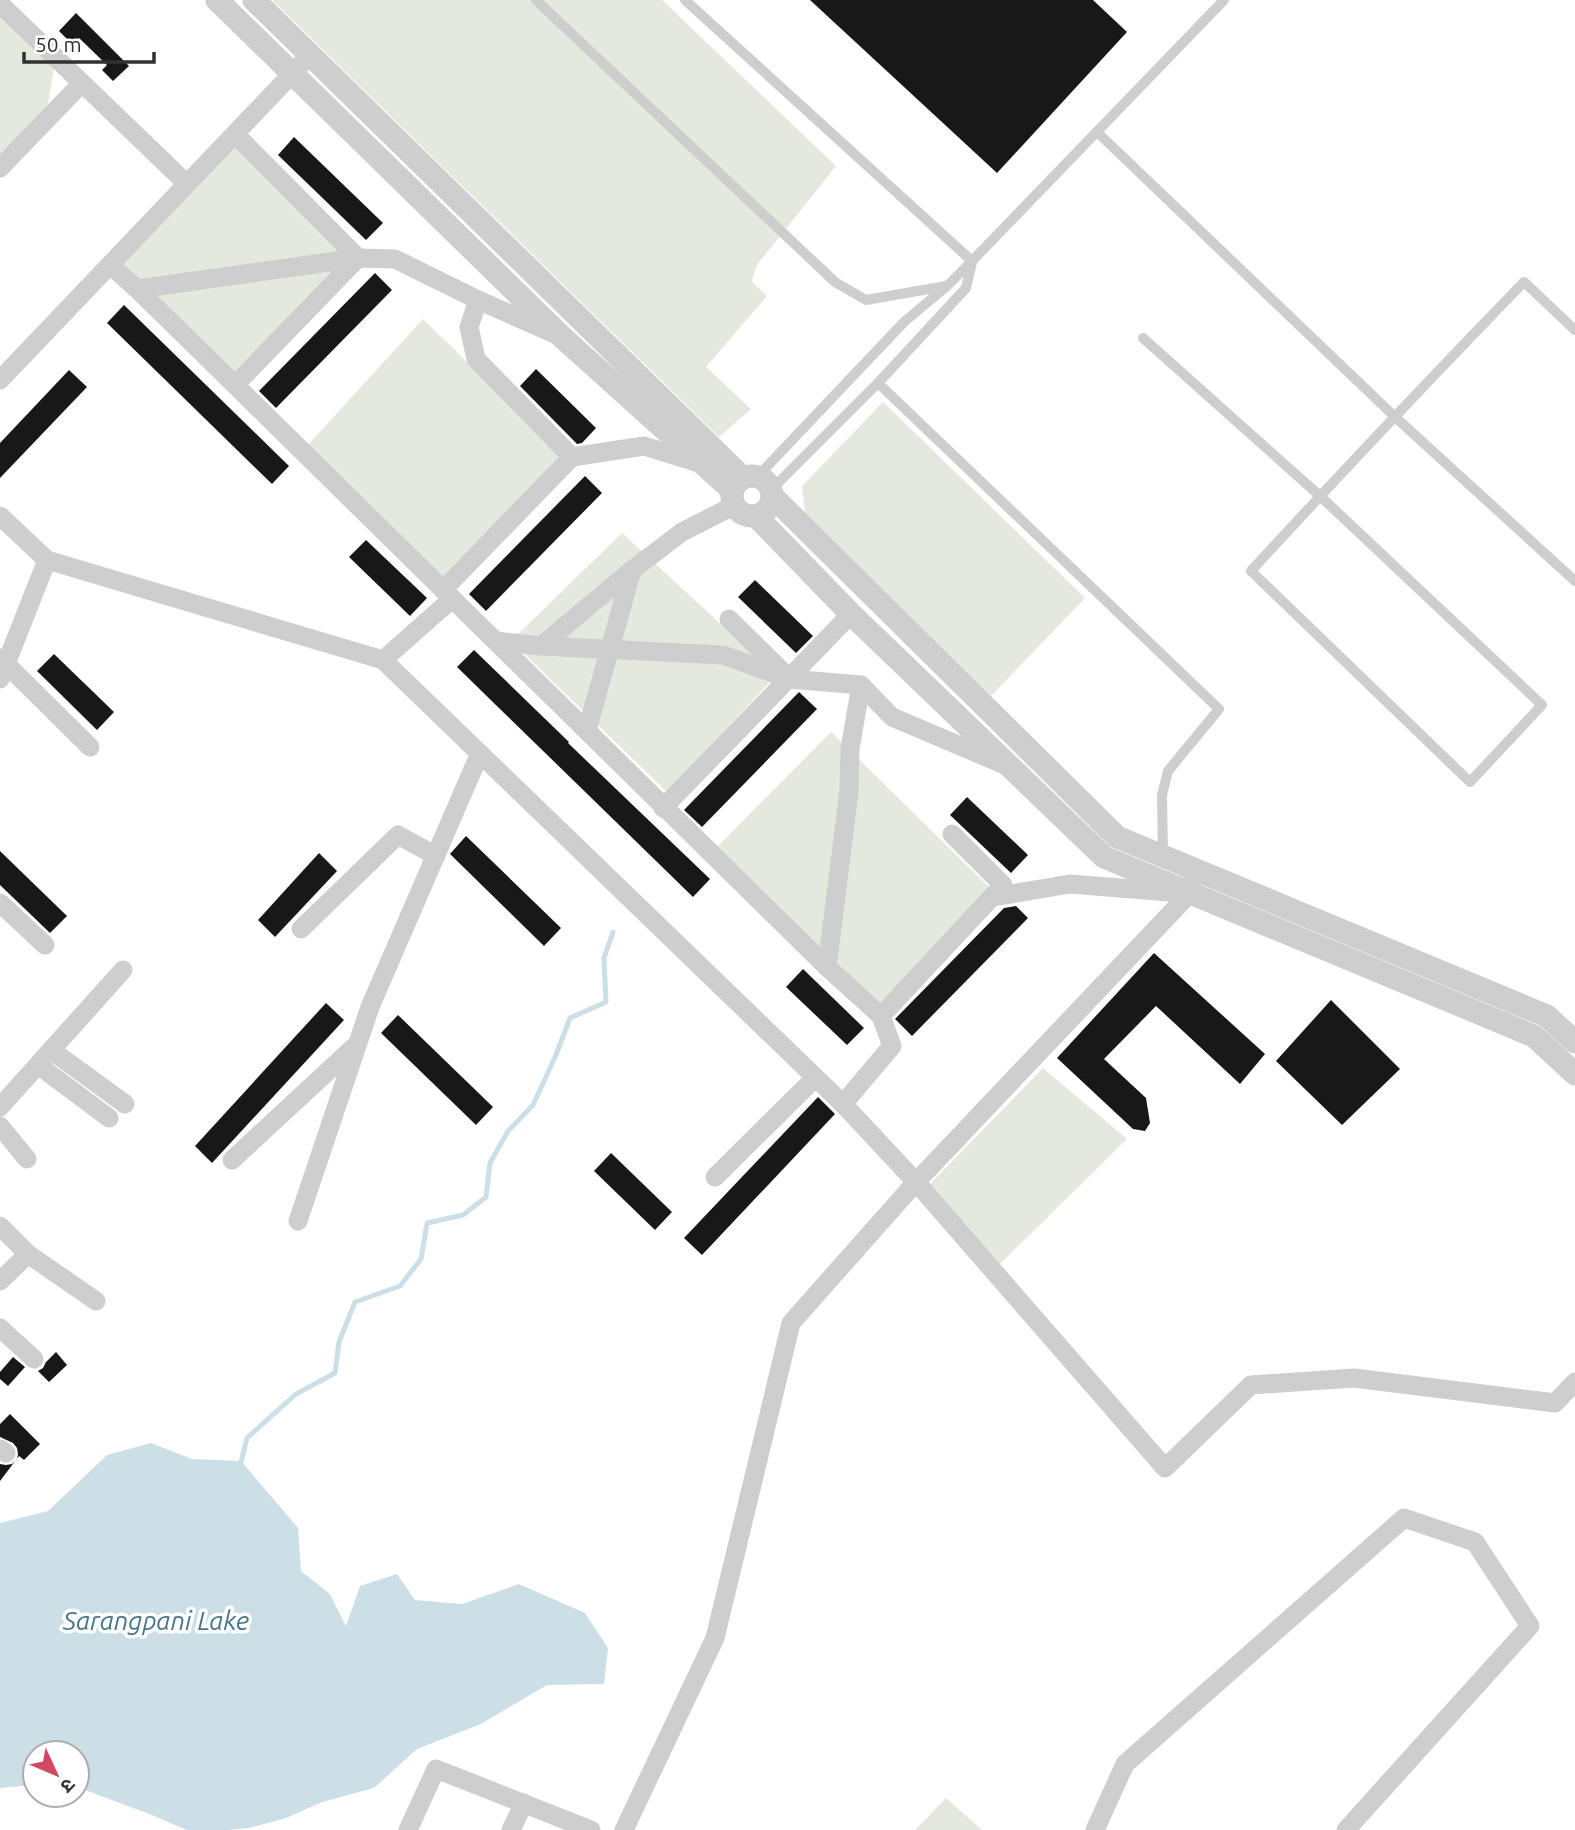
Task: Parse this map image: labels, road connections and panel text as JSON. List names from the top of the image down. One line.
{"water":["Sarangpani Lake"],"scale_bar":"50 m","north":"bottom right"}
